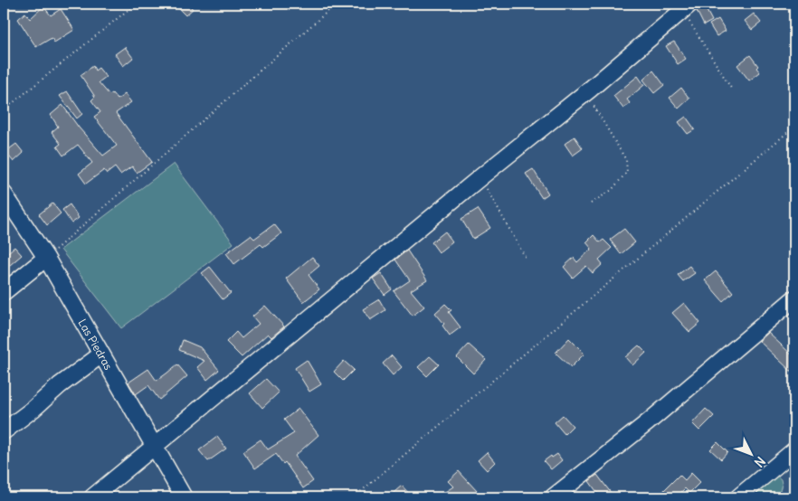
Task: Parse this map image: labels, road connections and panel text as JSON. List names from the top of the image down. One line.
{"streets":{"street":["Las Piedras"]},"north":"bottom right"}
